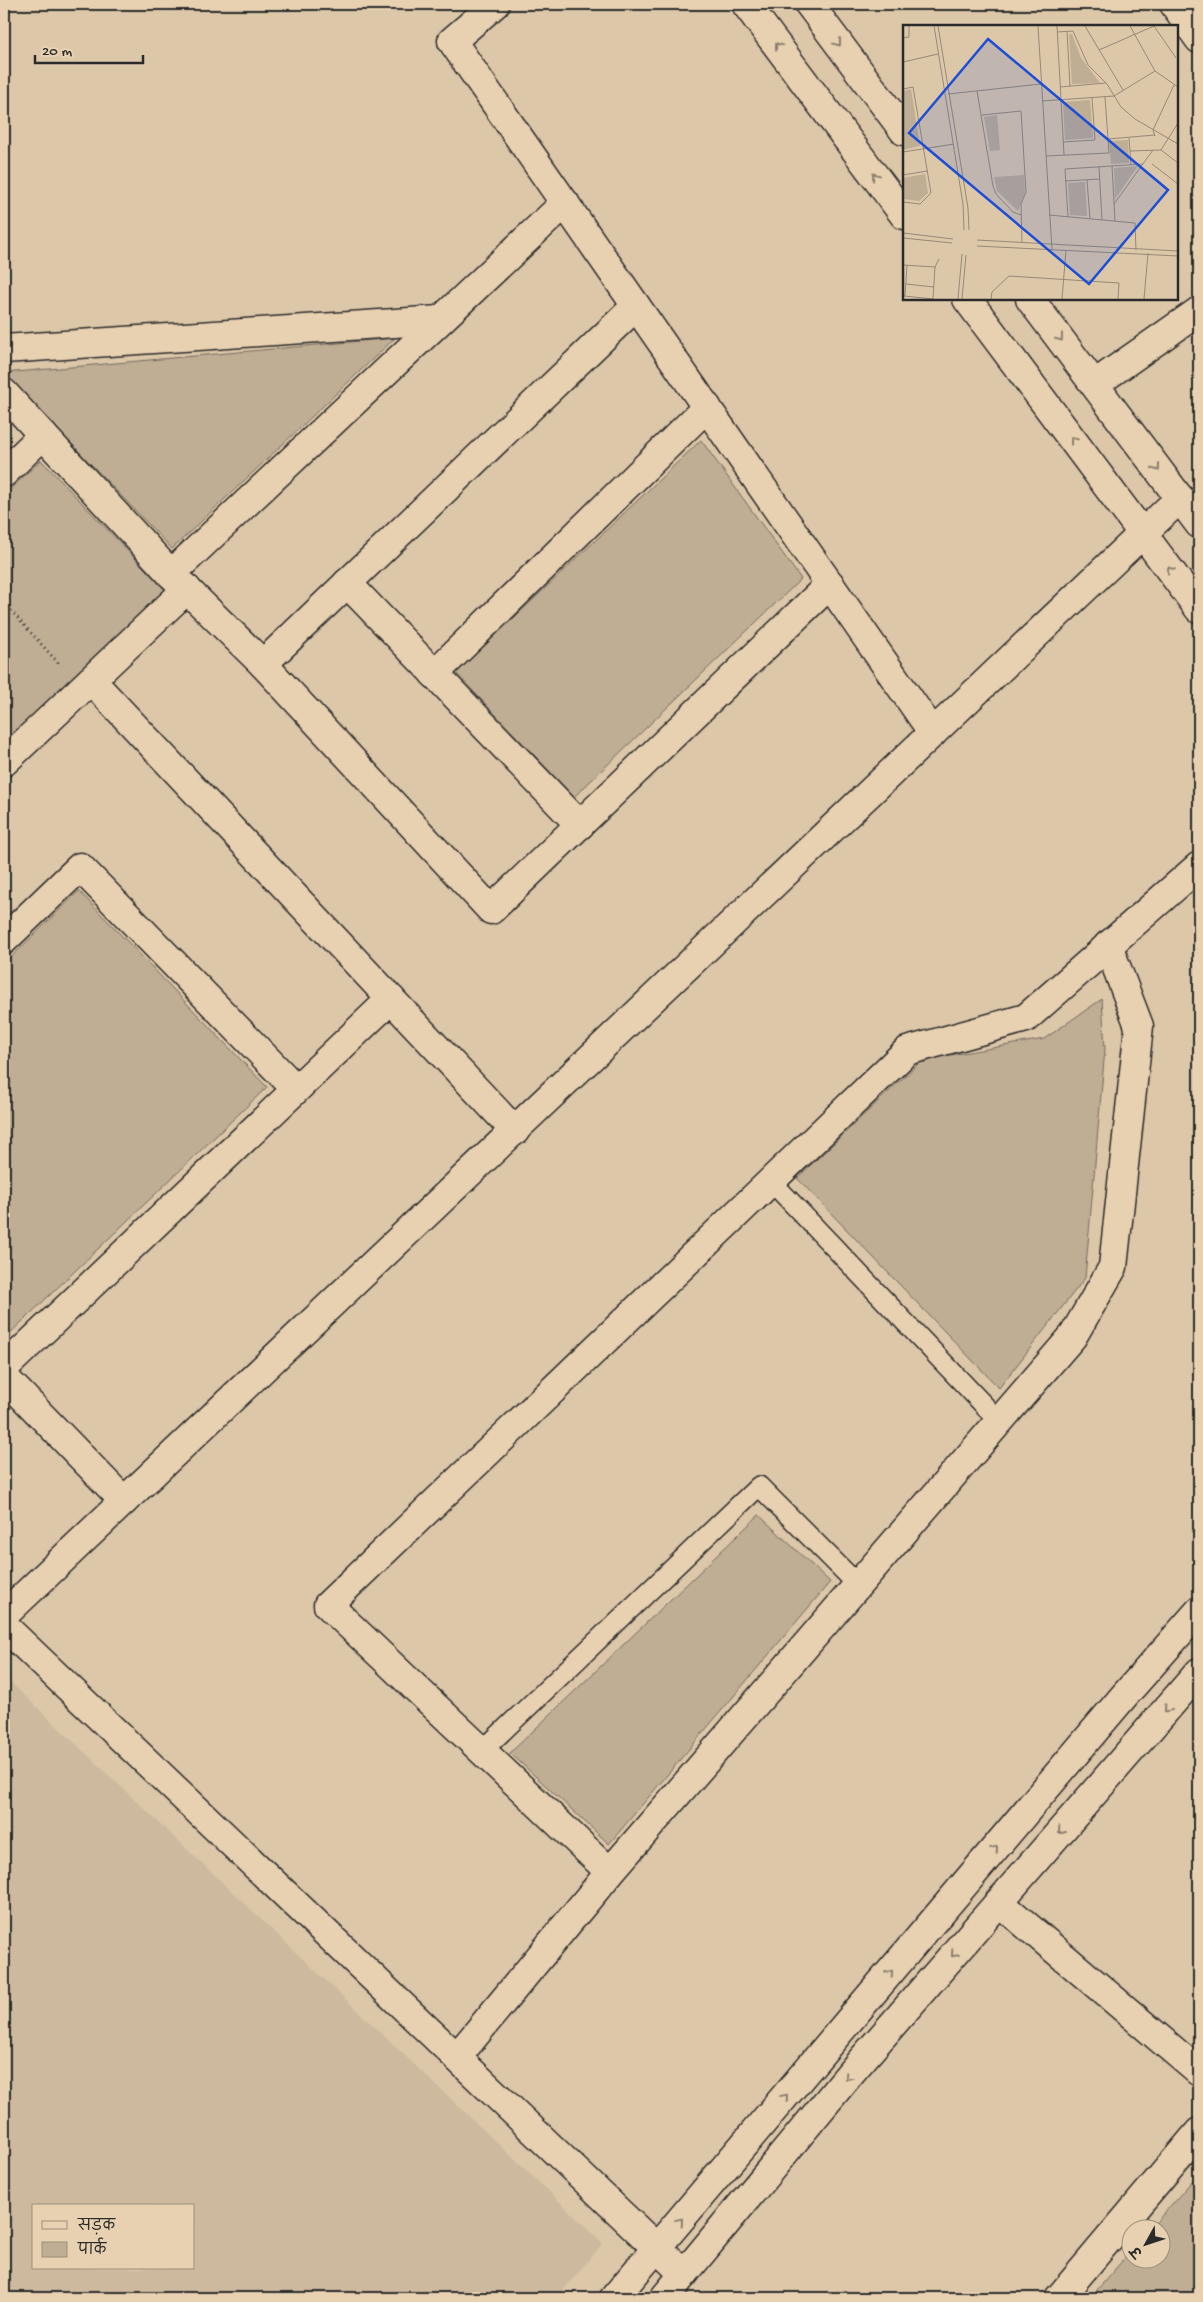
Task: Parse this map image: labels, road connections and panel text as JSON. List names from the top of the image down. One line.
{"legend":["सड़क","पार्क"],"scale_bar":"20 m","north":"bottom left"}
